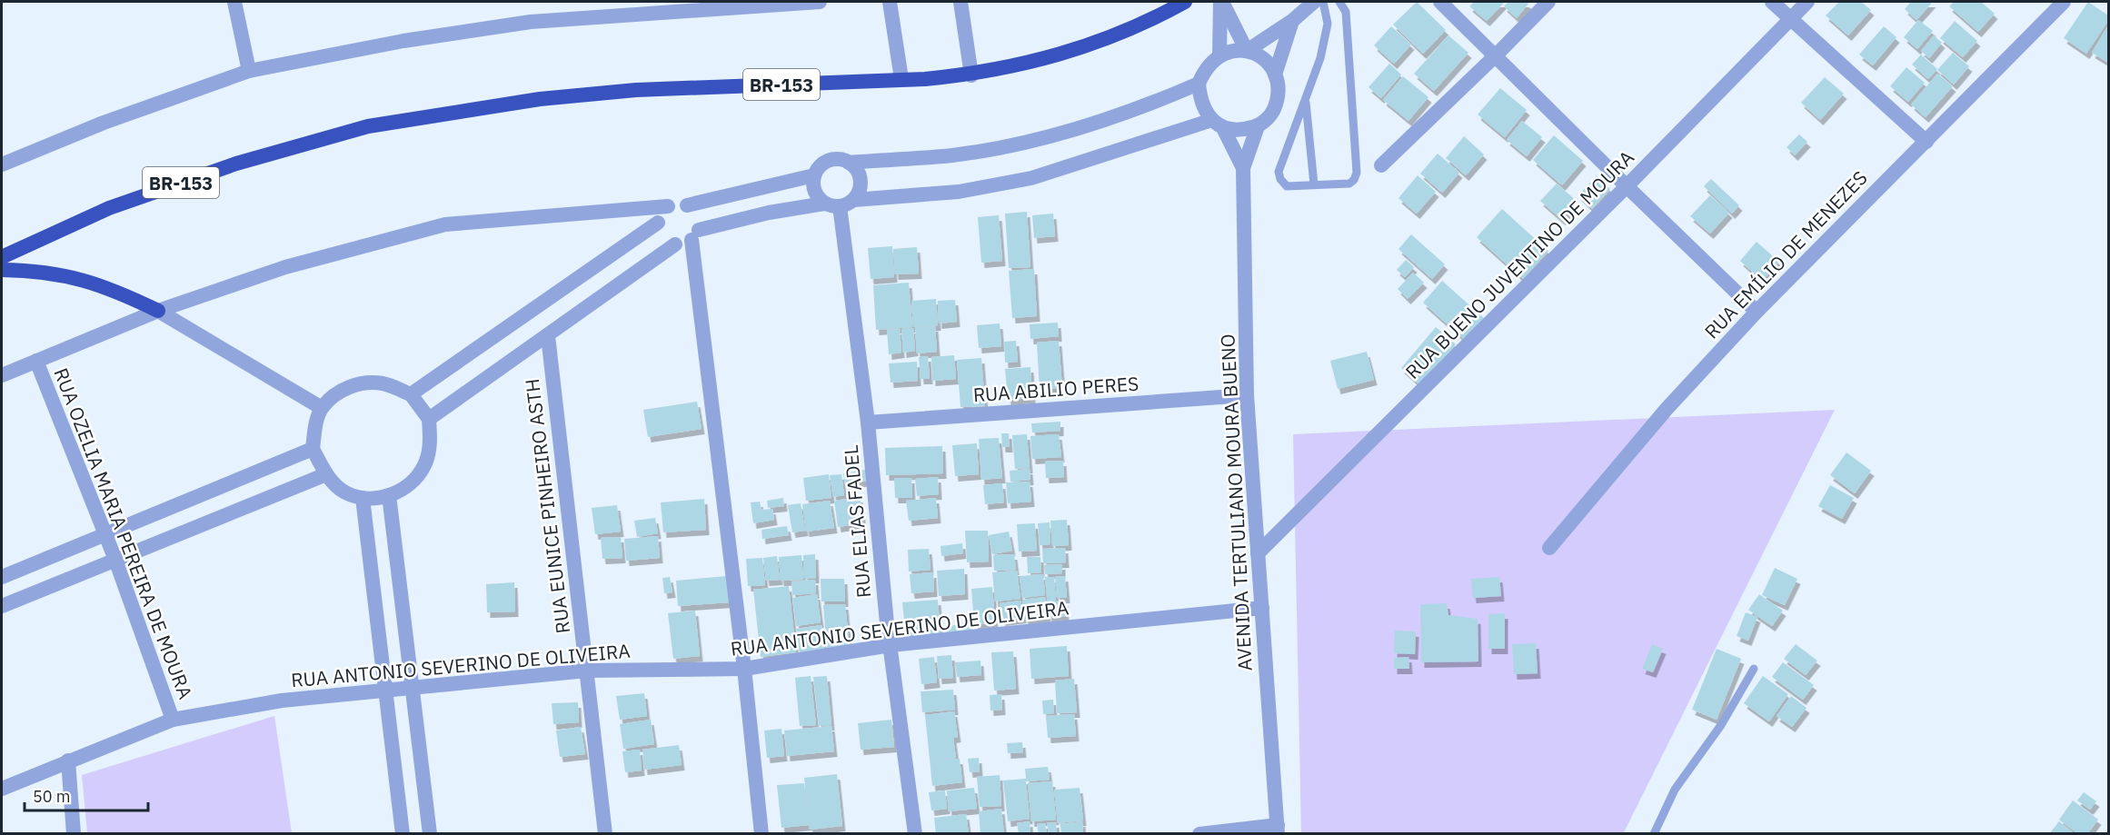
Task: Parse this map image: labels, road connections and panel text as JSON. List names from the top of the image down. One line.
{"streets":{"highway":["BR-153"],"street":["RUA EMÍLIO DE MENEZES","RUA BUENO JUVENTINO DE MOURA","RUA ABILIO PERES","AVENIDA TERTULIANO MOURA BUENO","RUA EUNICE PINHEIRO ASTH","RUA ELIAS FADEL","RUA OZELIA MARIA PEREIRA DE MOURA","RUA ANTONIO SEVERINO DE OLIVEIRA"]},"crossings":[["RUA BUENO JUVENTINO DE MOURA","AVENIDA TERTULIANO MOURA BUENO"],["RUA ABILIO PERES","AVENIDA TERTULIANO MOURA BUENO"],["RUA ABILIO PERES","RUA ELIAS FADEL"],["AVENIDA TERTULIANO MOURA BUENO","RUA ANTONIO SEVERINO DE OLIVEIRA"],["RUA EUNICE PINHEIRO ASTH","RUA ANTONIO SEVERINO DE OLIVEIRA"],["RUA ELIAS FADEL","RUA ANTONIO SEVERINO DE OLIVEIRA"],["RUA OZELIA MARIA PEREIRA DE MOURA","RUA ANTONIO SEVERINO DE OLIVEIRA"]],"scale_bar":"50 m"}
